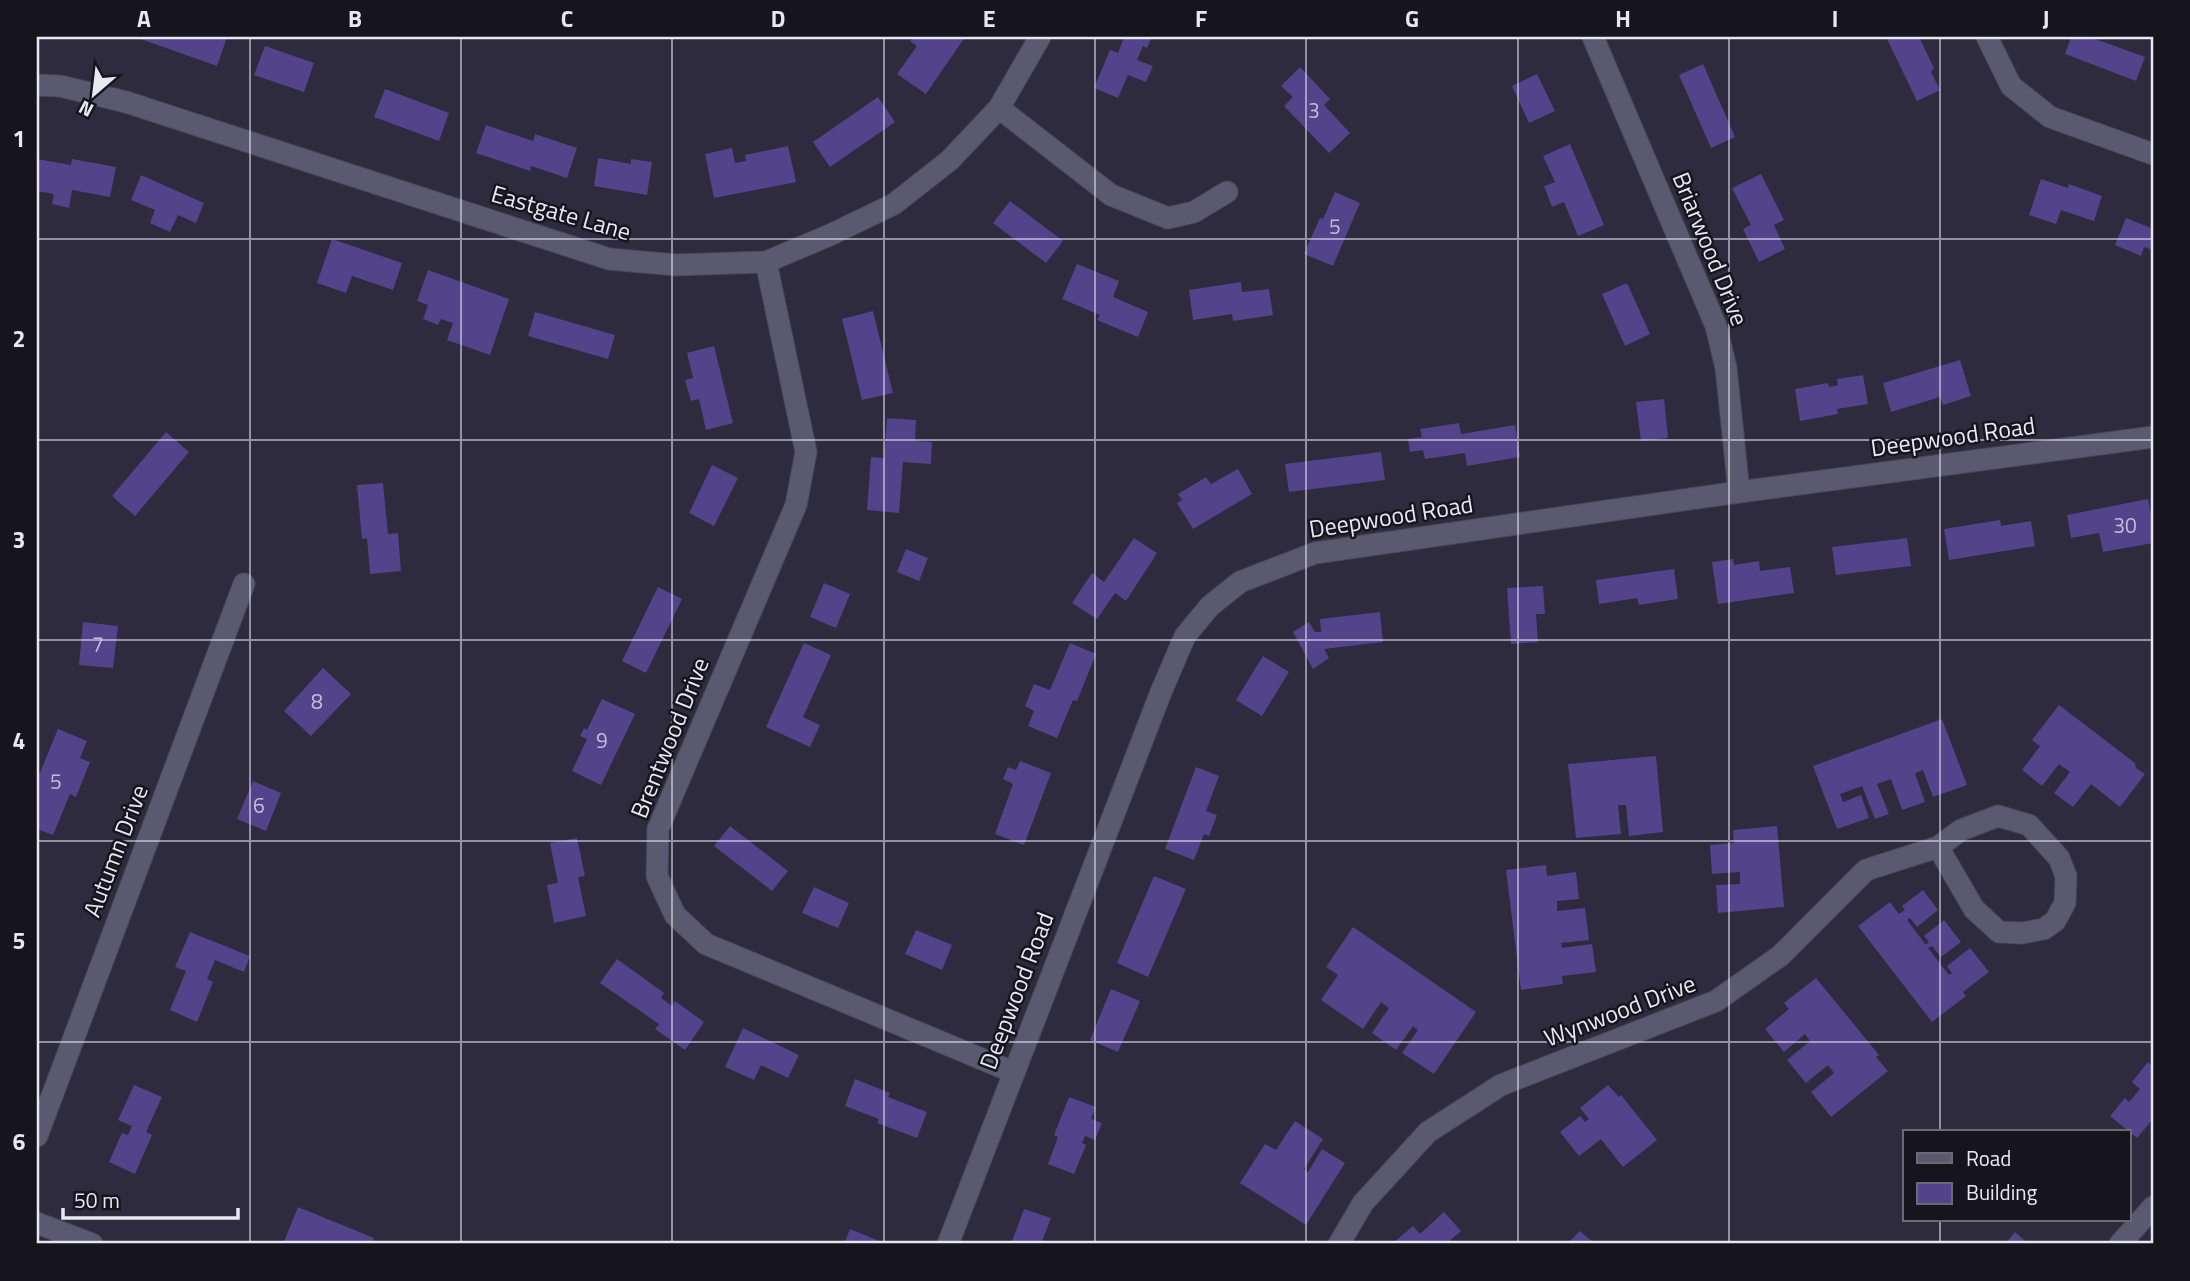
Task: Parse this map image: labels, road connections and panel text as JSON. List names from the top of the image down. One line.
{"streets":{"street":["Eastgate Lane","Briarwood Drive","Deepwood Road","Brentwood Drive","Autumn Drive","Wynwood Drive"]},"crossings":[["Eastgate Lane","Brentwood Drive"],["Briarwood Drive","Deepwood Road"],["Deepwood Road","Brentwood Drive"]],"house_numbers":["3","5","30","7","8","9","5","6"],"legend":["Road","Building"],"scale_bar":"50 m","north":"bottom left","grid":{"columns":["A","B","C","D","E","F","G","H","I","J"],"rows":["1","2","3","4","5","6"]}}
